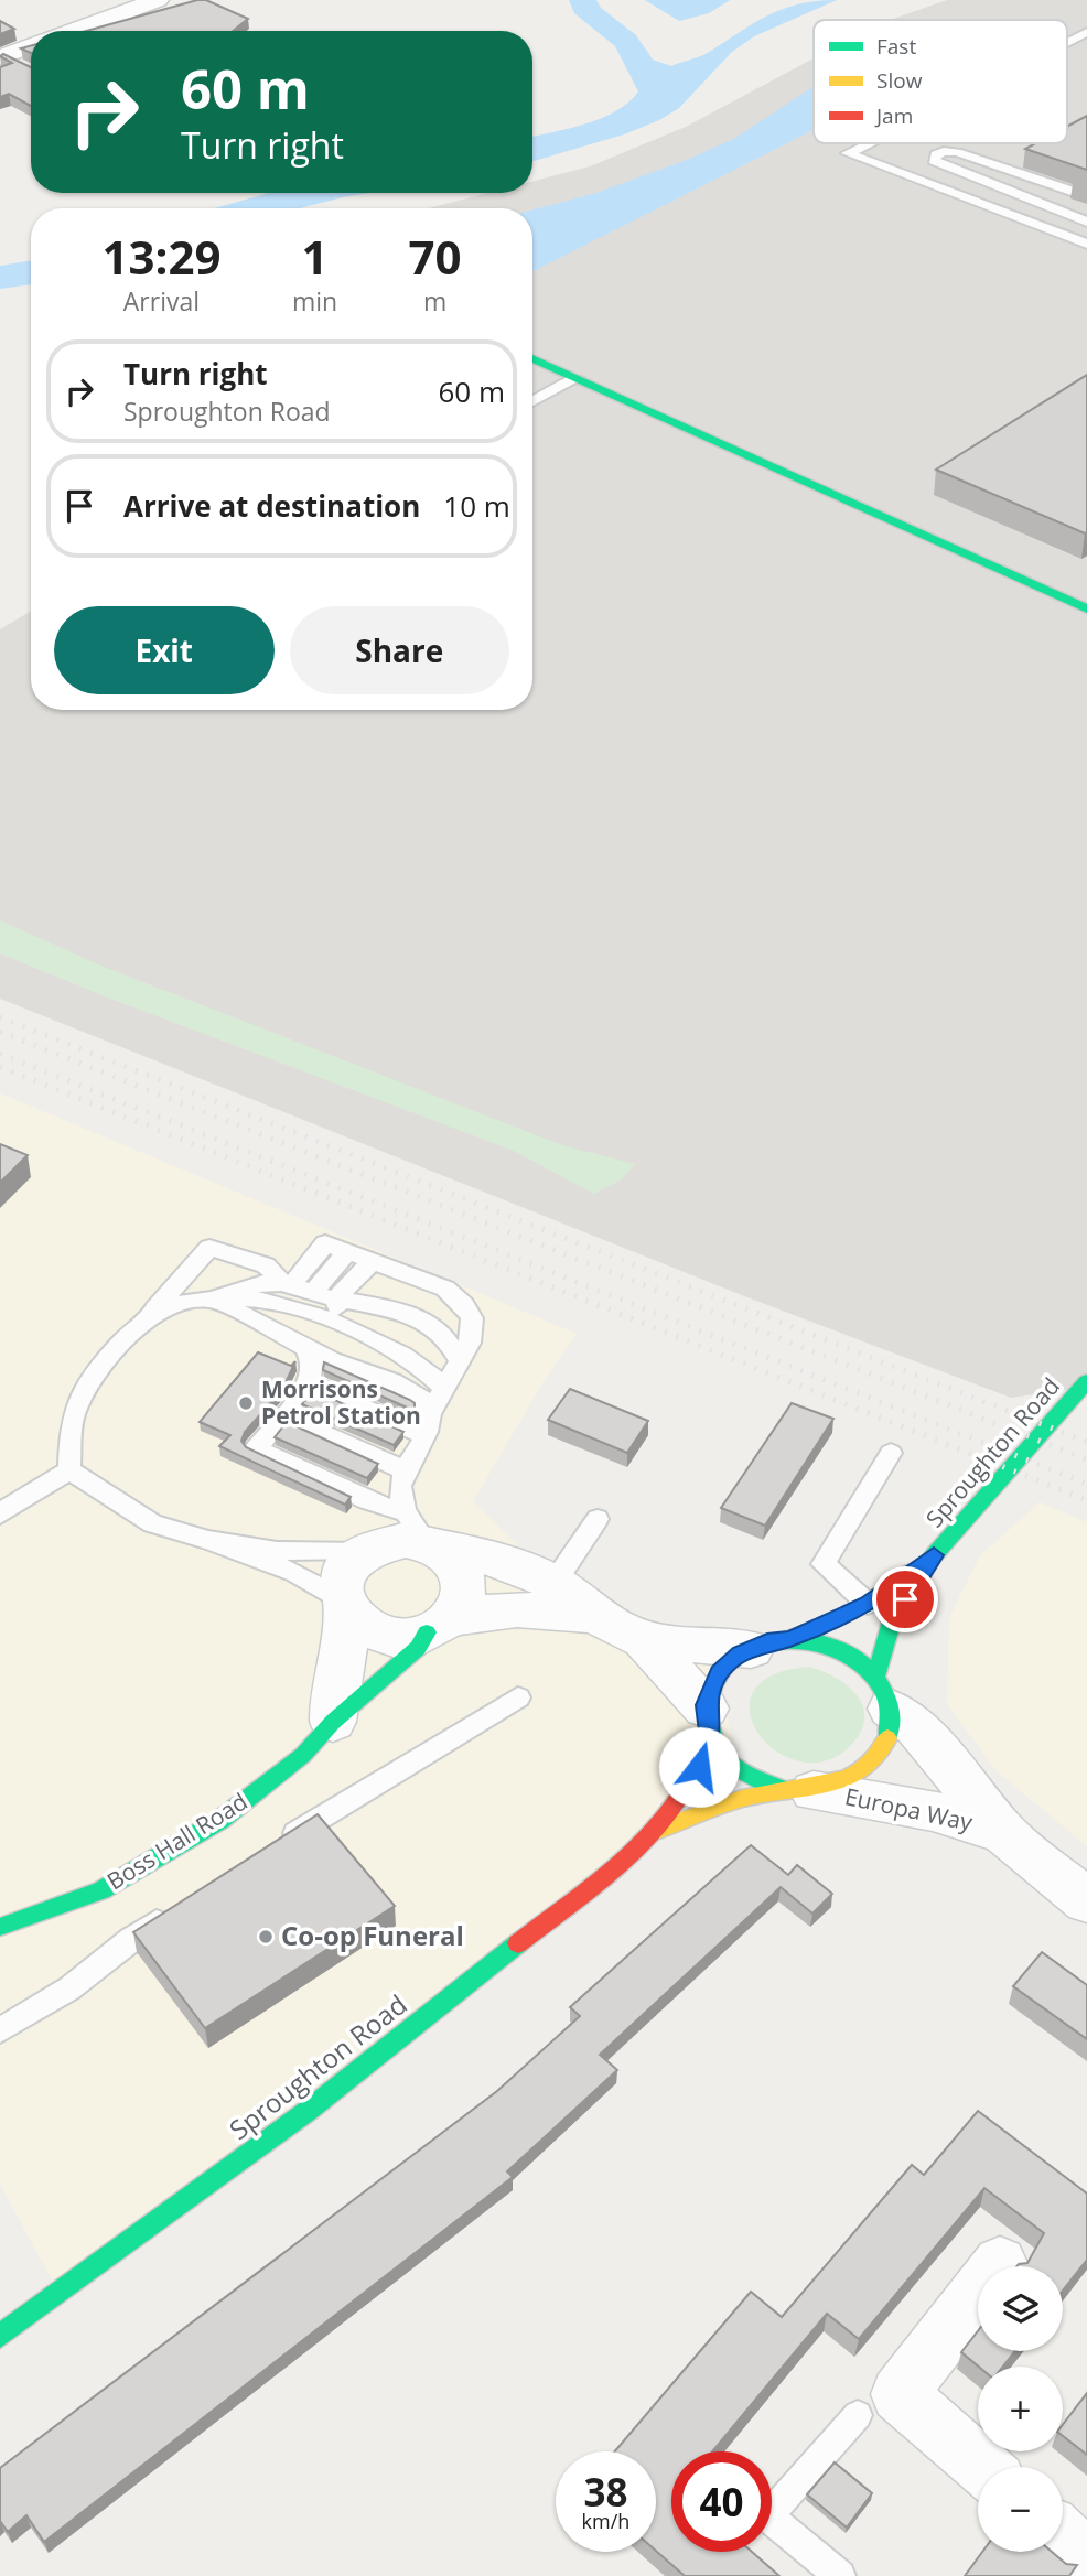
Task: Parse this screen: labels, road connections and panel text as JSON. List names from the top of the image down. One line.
{"streets":{"street":["Sproughton Road","Europa Way","Boss Hall Road"]},"crossings":[["Sproughton Road","Europa Way"]],"places":["Morrisons Petrol Station","Co-op Funeral"],"legend":["Fast","Slow","Jam"],"page":{"turn":["60 m","Turn right"],"eta":["13:29","Arrival","1","min","70","m"],"list":[{"name":"Turn right","note":"Sproughton Road","value":"60 m"},{"name":"Arrive at destination","value":"10 m"}],"buttons":["Exit","Share"],"map_buttons":["+","−"],"speed":"38 km/h","limit":"40"}}
